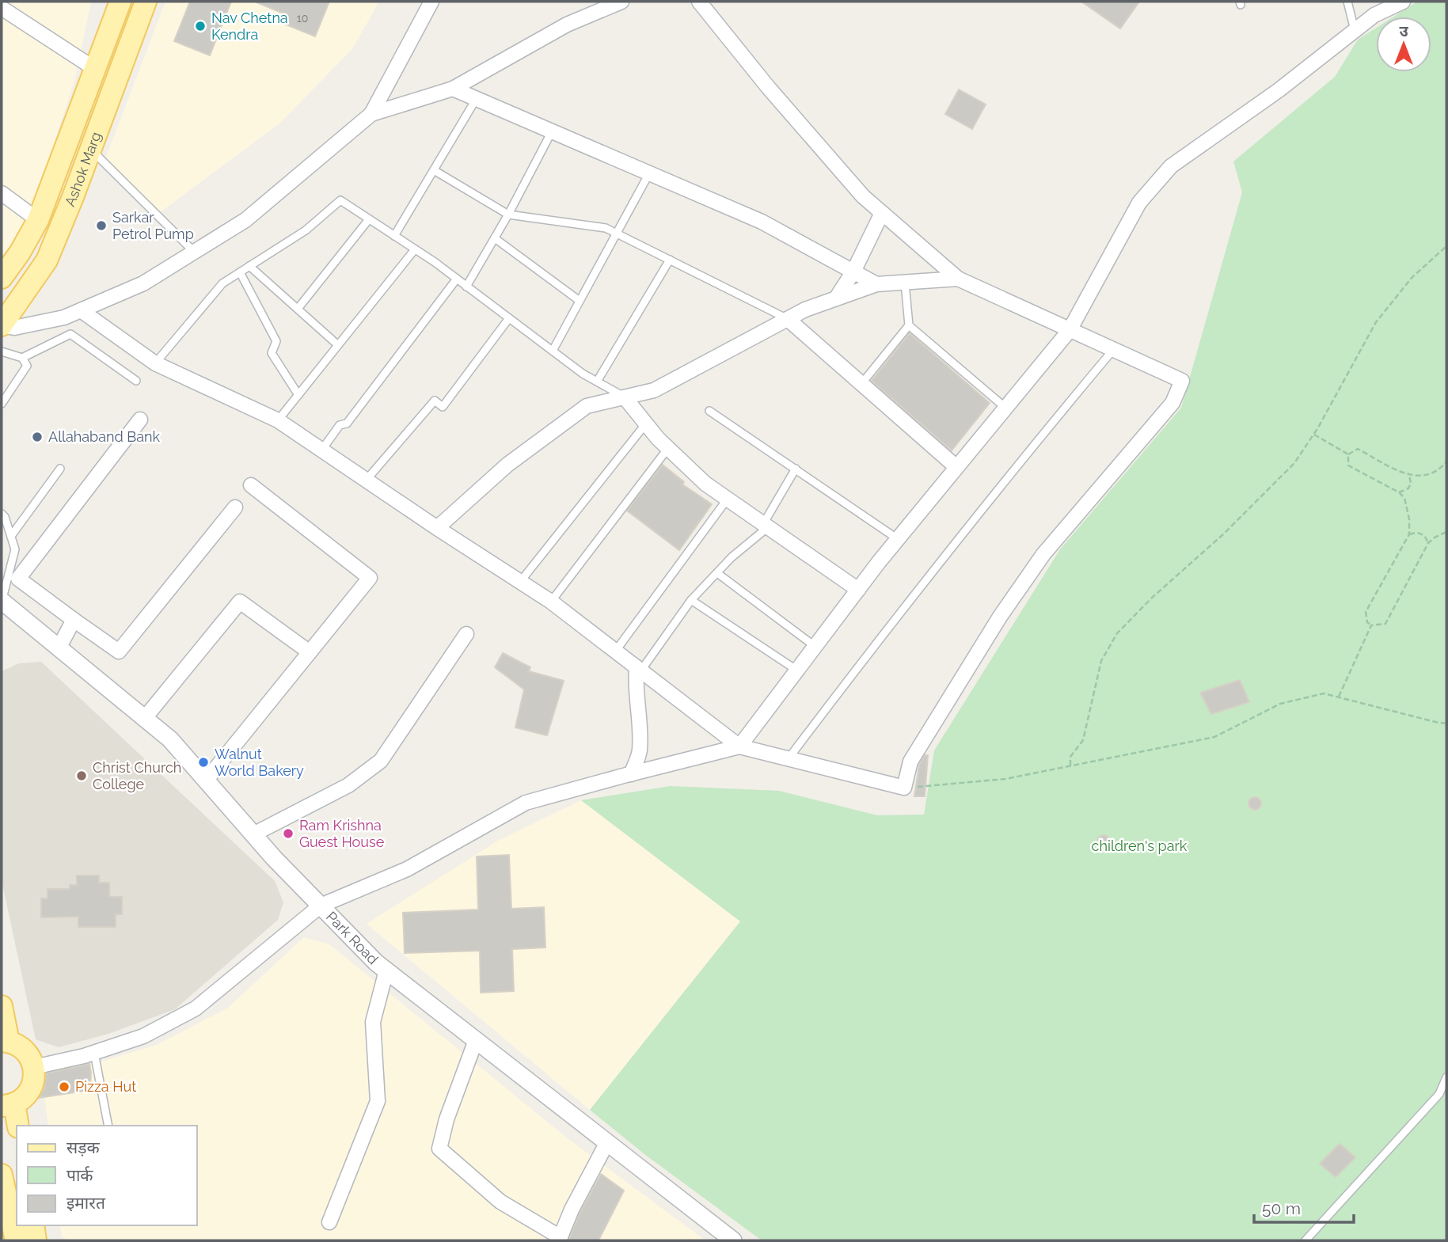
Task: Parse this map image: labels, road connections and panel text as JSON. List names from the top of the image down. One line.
{"streets":{"main road":["Ashok Marg"],"street":["Park Road"]},"parks":["children's park"],"places":["Nav Chetna Kendra","Sarkar Petrol Pump","Allahaband Bank","Walnut World Bakery","Christ Church College","Ram Krishna Guest House","Pizza Hut"],"house_numbers":["10"],"legend":["सड़क","पार्क","इमारत"],"scale_bar":"50 m","north":"top"}
